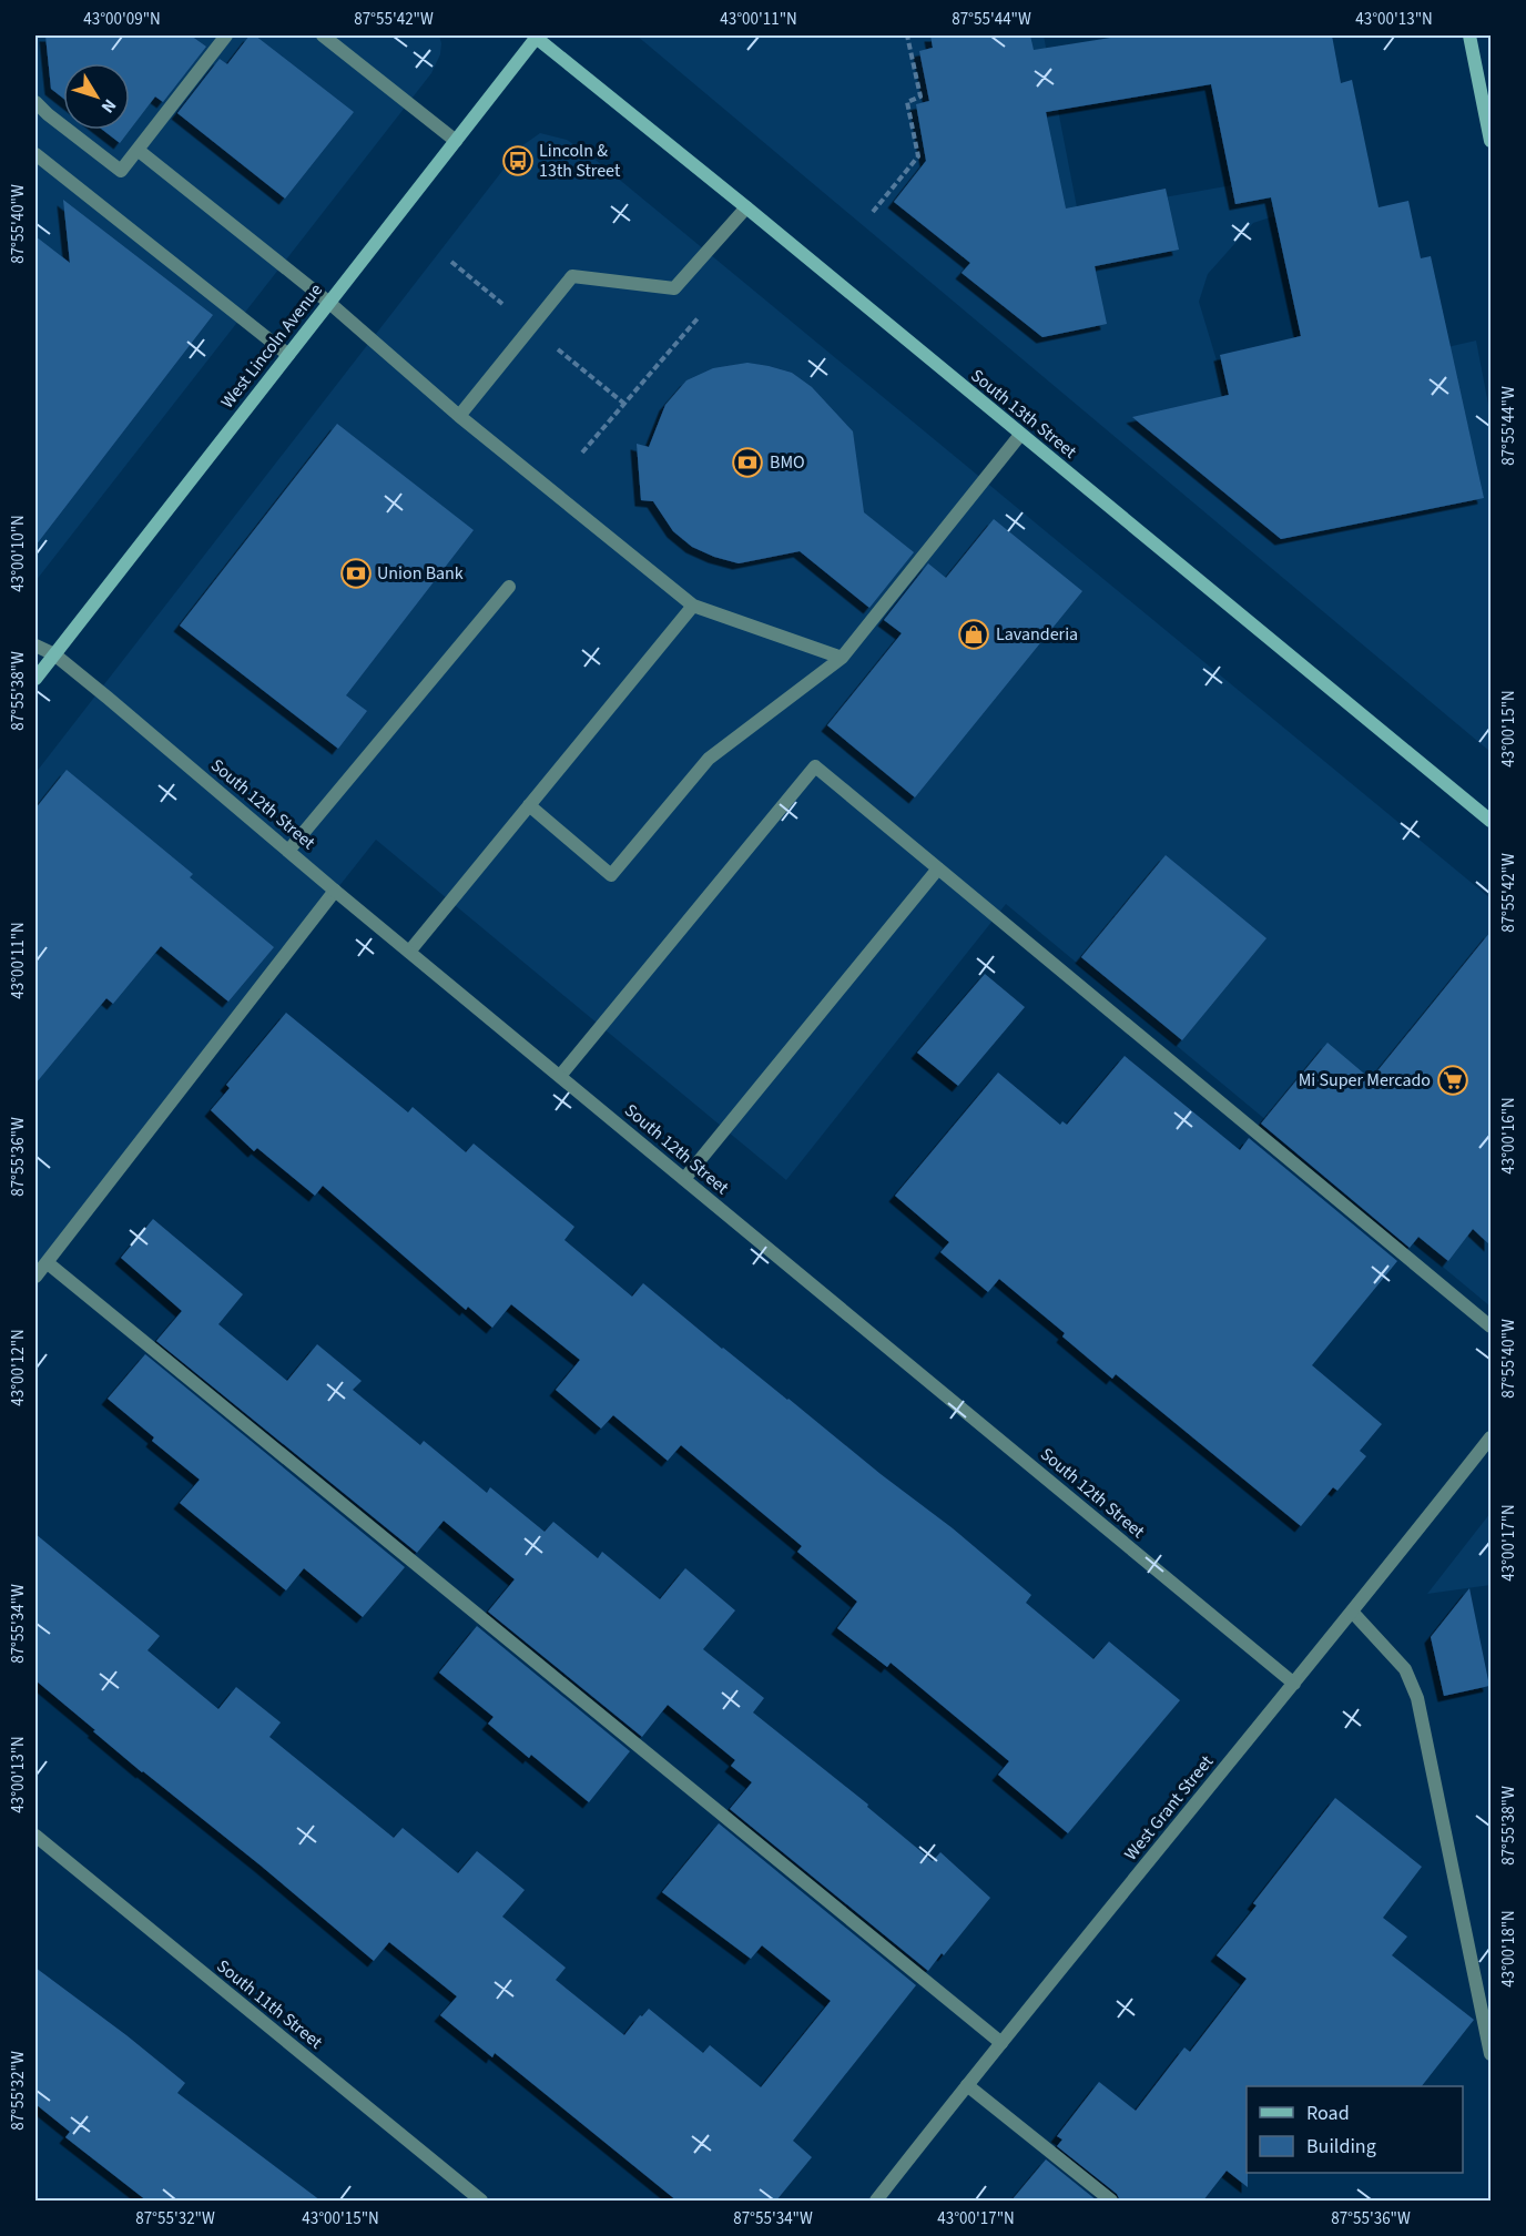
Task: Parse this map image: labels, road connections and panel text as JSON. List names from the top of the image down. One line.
{"streets":{"street":["West Lincoln Avenue","South 13th Street","South 12th Street","West Grant Street","South 11th Street"]},"crossings":[["West Lincoln Avenue","South 13th Street"],["West Lincoln Avenue","South 12th Street"],["South 12th Street","West Grant Street"]],"places":{"bus stop":["Lincoln & 13th Street"],"bank":["BMO","Union Bank"],"shop":["Lavanderia"],"supermarket":["Mi Super Mercado"]},"legend":["Road","Building"],"north":"bottom right","coordinates":["43°00'09\"N","87°55'42\"W","43°00'11\"N","87°55'44\"W","43°00'13\"N","87°55'40\"W","43°00'10\"N","87°55'38\"W","43°00'15\"N","43°00'16\"N","87°55'36\"W","43°00'12\"N","43°00'17\"N","87°55'34\"W","43°00'18\"N","87°55'32\"W"]}
